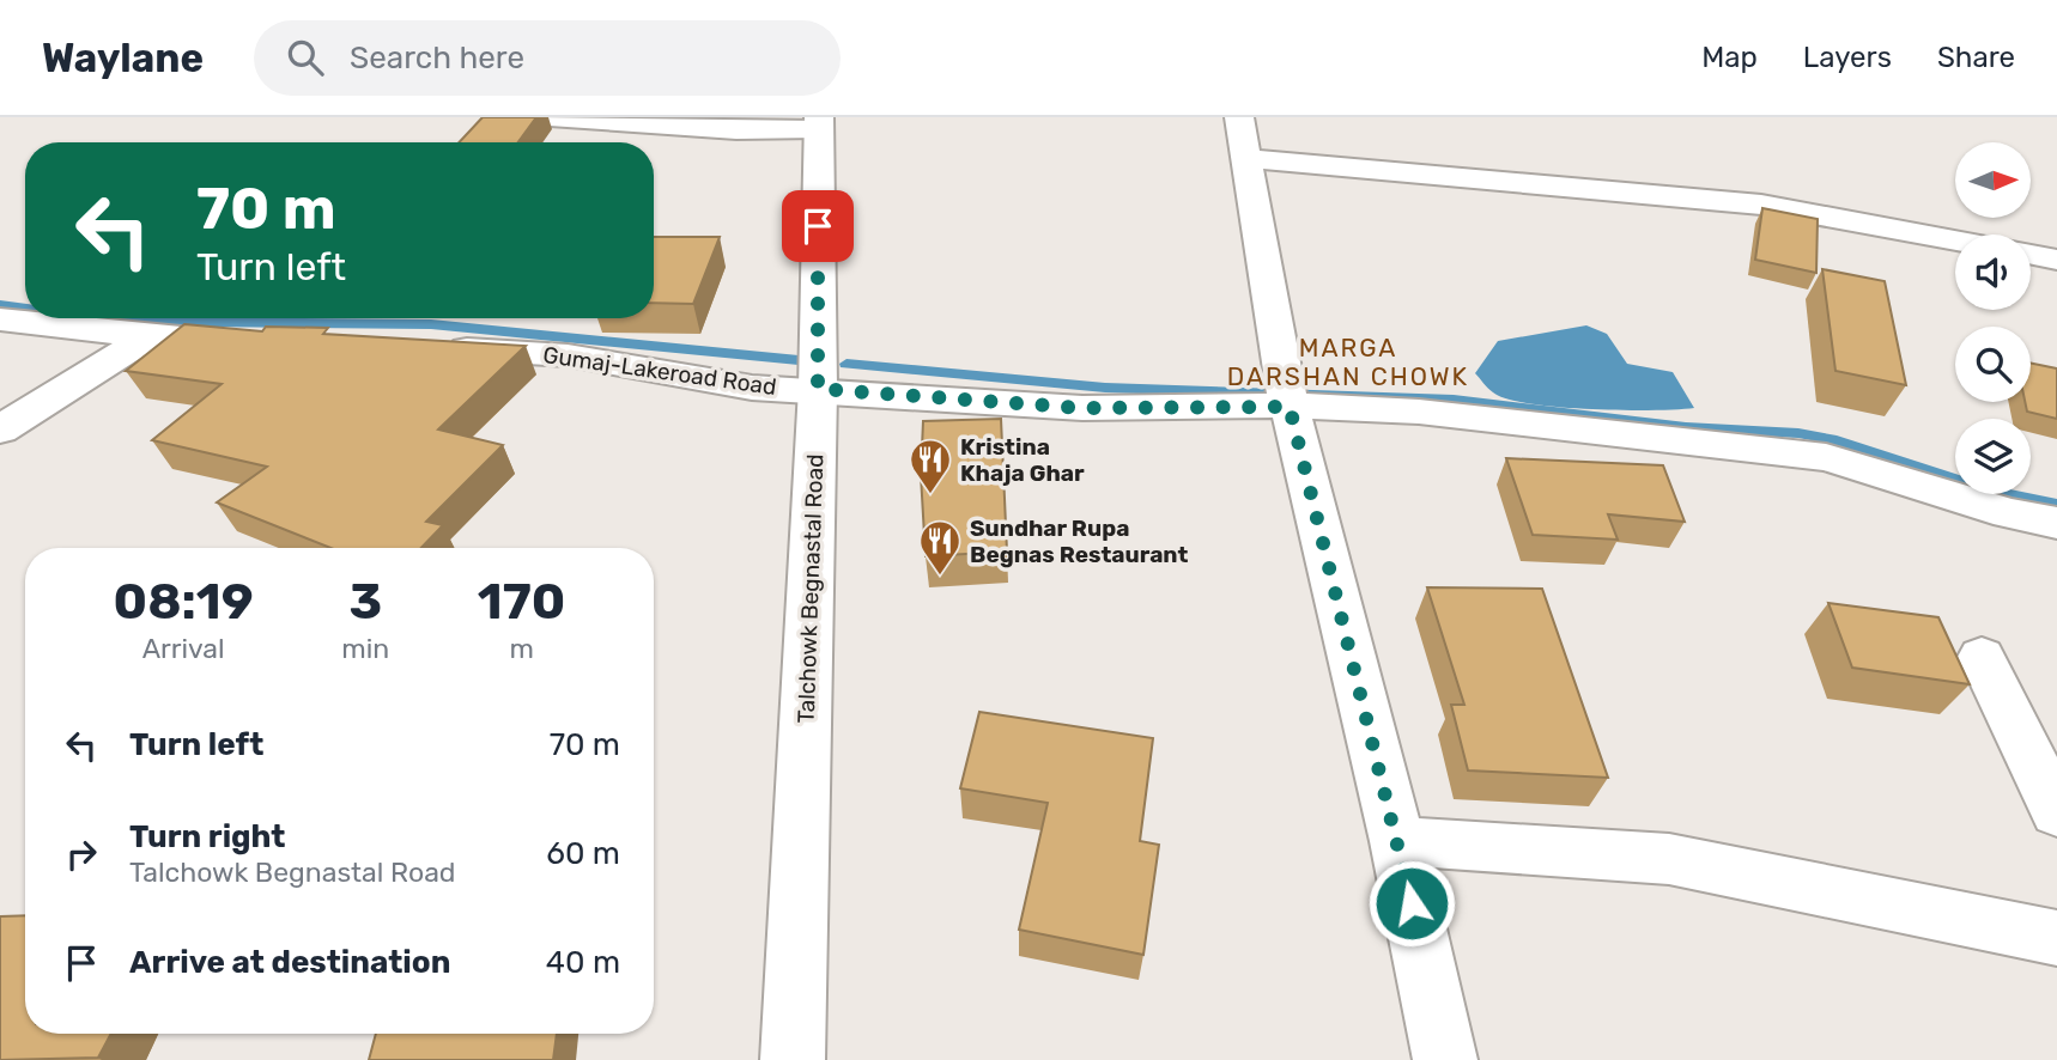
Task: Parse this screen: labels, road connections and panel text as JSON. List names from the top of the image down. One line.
{"streets":{"street":["Gumaj-Lakeroad Road","Talchowk Begnastal Road"]},"crossings":[["Gumaj-Lakeroad Road","Talchowk Begnastal Road"]],"districts":["MARGA DARSHAN CHOWK"],"places":{"restaurant":["Kristina Khaja Ghar","Sundhar Rupa Begnas Restaurant"]},"north":"right","page":{"header":"Waylane","search":"Search here","nav":["Map","Layers","Share"],"turn":["70 m","Turn left"],"eta":["08:19","Arrival","3","min","170","m"],"list":[{"name":"Turn left","value":"70 m"},{"name":"Turn right","note":"Talchowk Begnastal Road","value":"60 m"},{"name":"Arrive at destination","value":"40 m"}]}}
